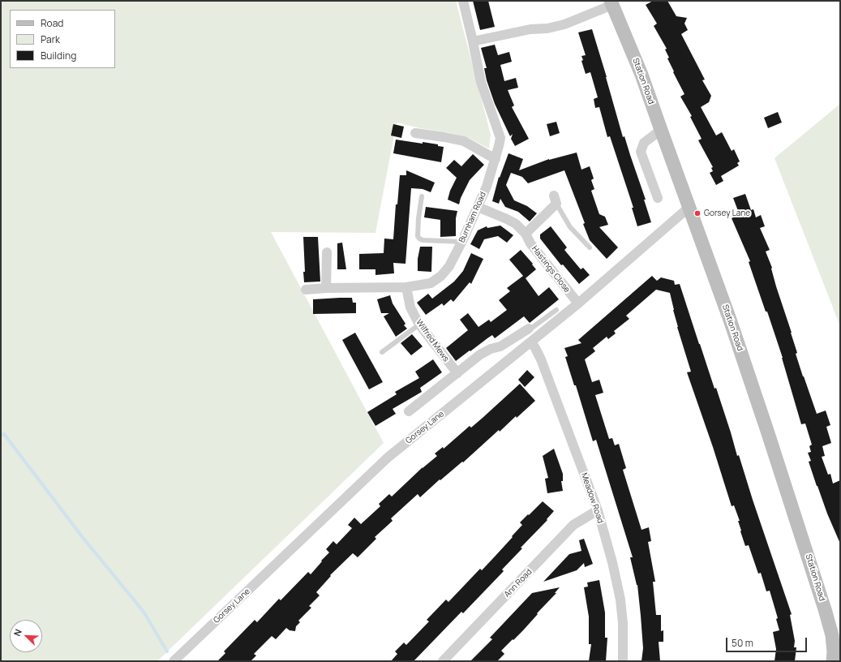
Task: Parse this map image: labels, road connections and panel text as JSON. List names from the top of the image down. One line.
{"streets":{"street":["Station Road","Burnham Road","Hastings Close","Wilfred Mews","Gorsey Lane","Meadow Road","Ann Road"]},"crossings":[["Station Road","Gorsey Lane"],["Burnham Road","Hastings Close"],["Burnham Road","Wilfred Mews"],["Hastings Close","Gorsey Lane"],["Gorsey Lane","Meadow Road"],["Meadow Road","Ann Road"]],"places":["Gorsey Lane"],"legend":["Road","Park","Building"],"scale_bar":"50 m","north":"top left"}
